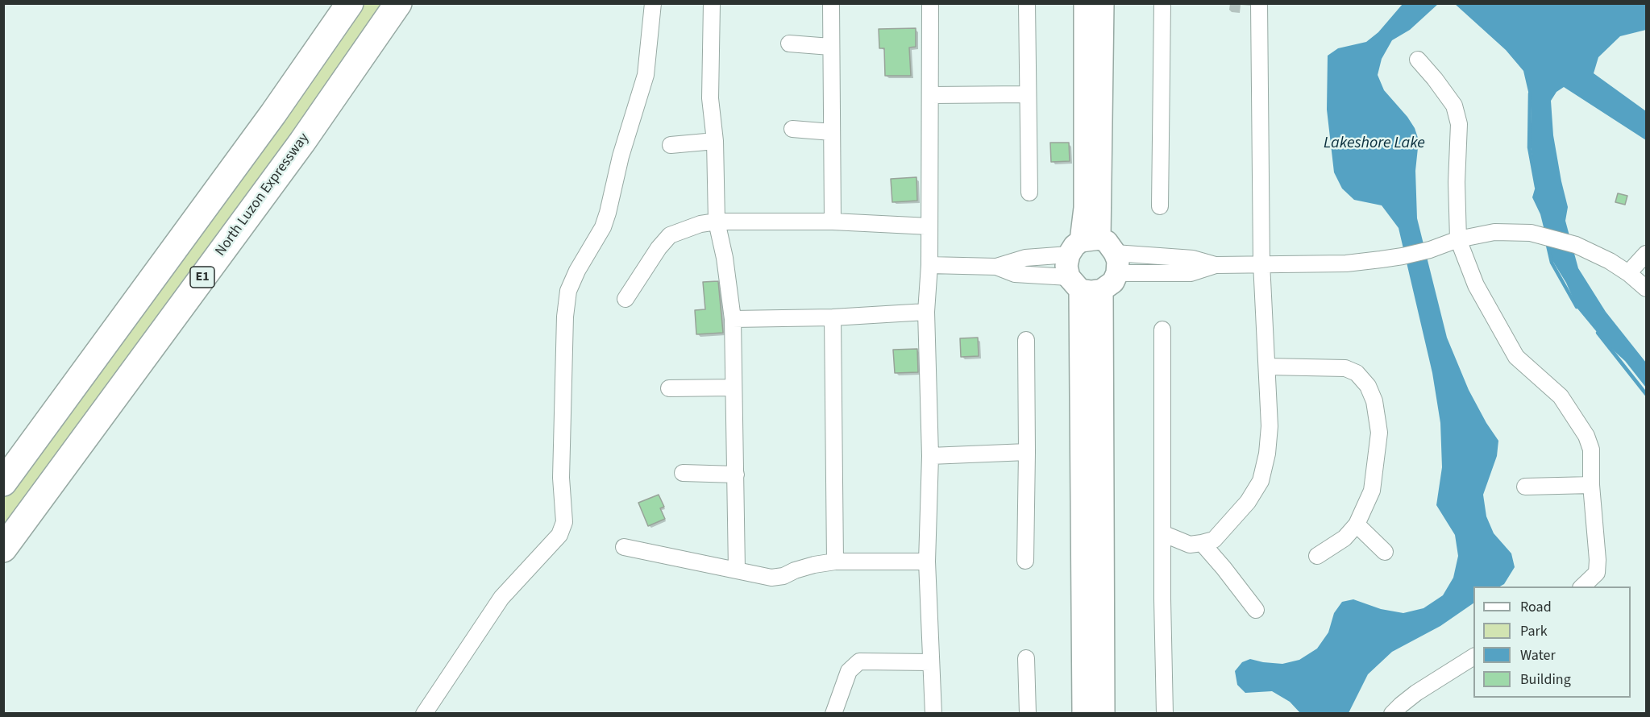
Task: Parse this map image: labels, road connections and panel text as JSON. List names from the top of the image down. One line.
{"streets":{"highway":["North Luzon Expressway","E1"]},"water":["Lakeshore Lake"],"legend":["Road","Park","Water","Building"]}
